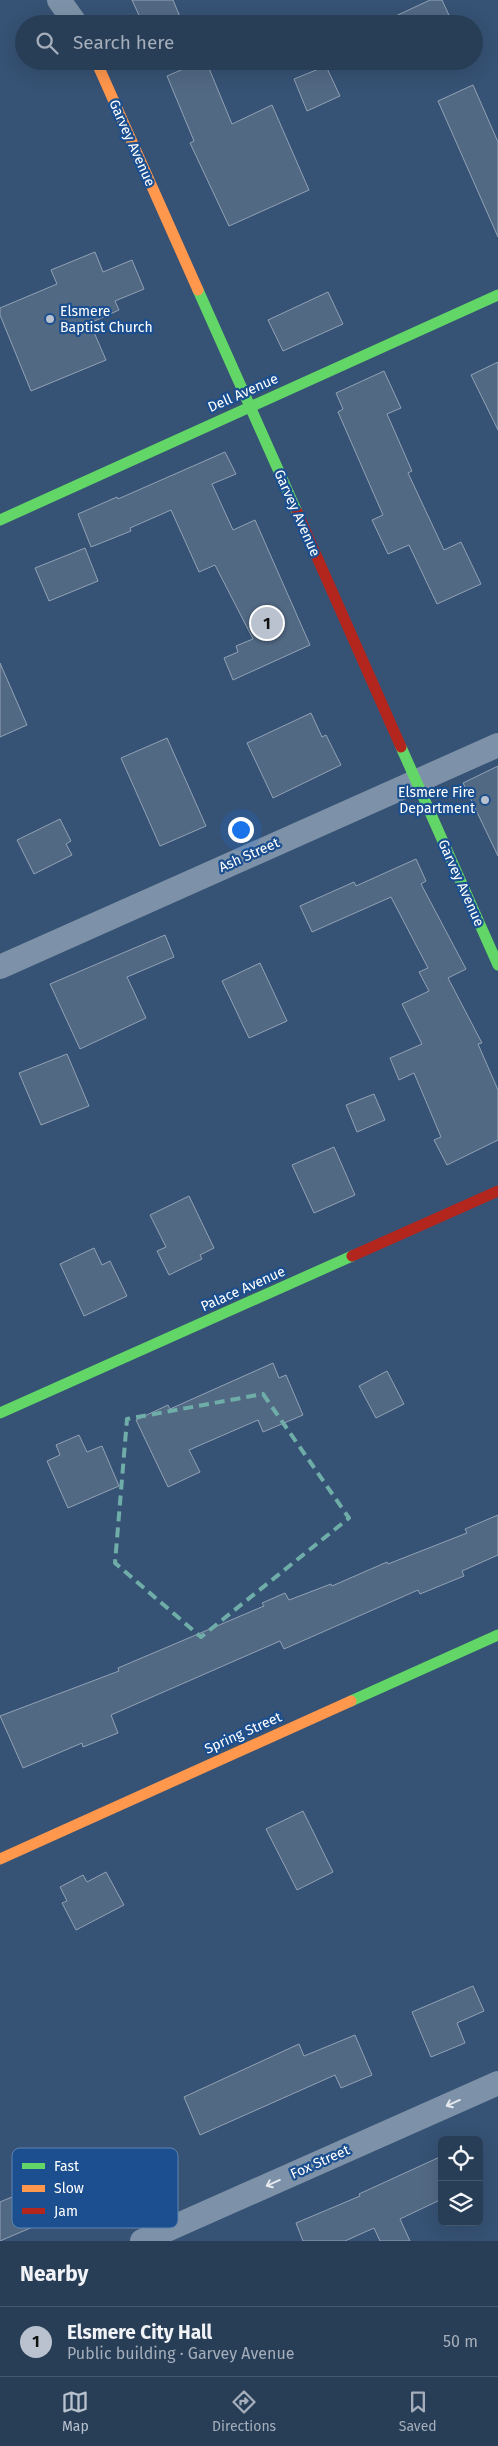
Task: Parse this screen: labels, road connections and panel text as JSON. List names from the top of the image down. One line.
{"streets":{"street":["Garvey Avenue","Dell Avenue","Ash Street","Palace Avenue","Spring Street","Fox Street"]},"crossings":[["Garvey Avenue","Dell Avenue"],["Garvey Avenue","Ash Street"]],"one_way":["Fox Street"],"places":["Elsmere Baptist Church","Elsmere Fire Department"],"legend":["Fast","Slow","Jam"],"page":{"search":"Search here","pins":"1","heading":"Nearby","list":[{"mark":"1","name":"Elsmere City Hall","note":"Public building · Garvey Avenue","value":"50 m"}],"nav":["Map","Directions","Saved"]}}
